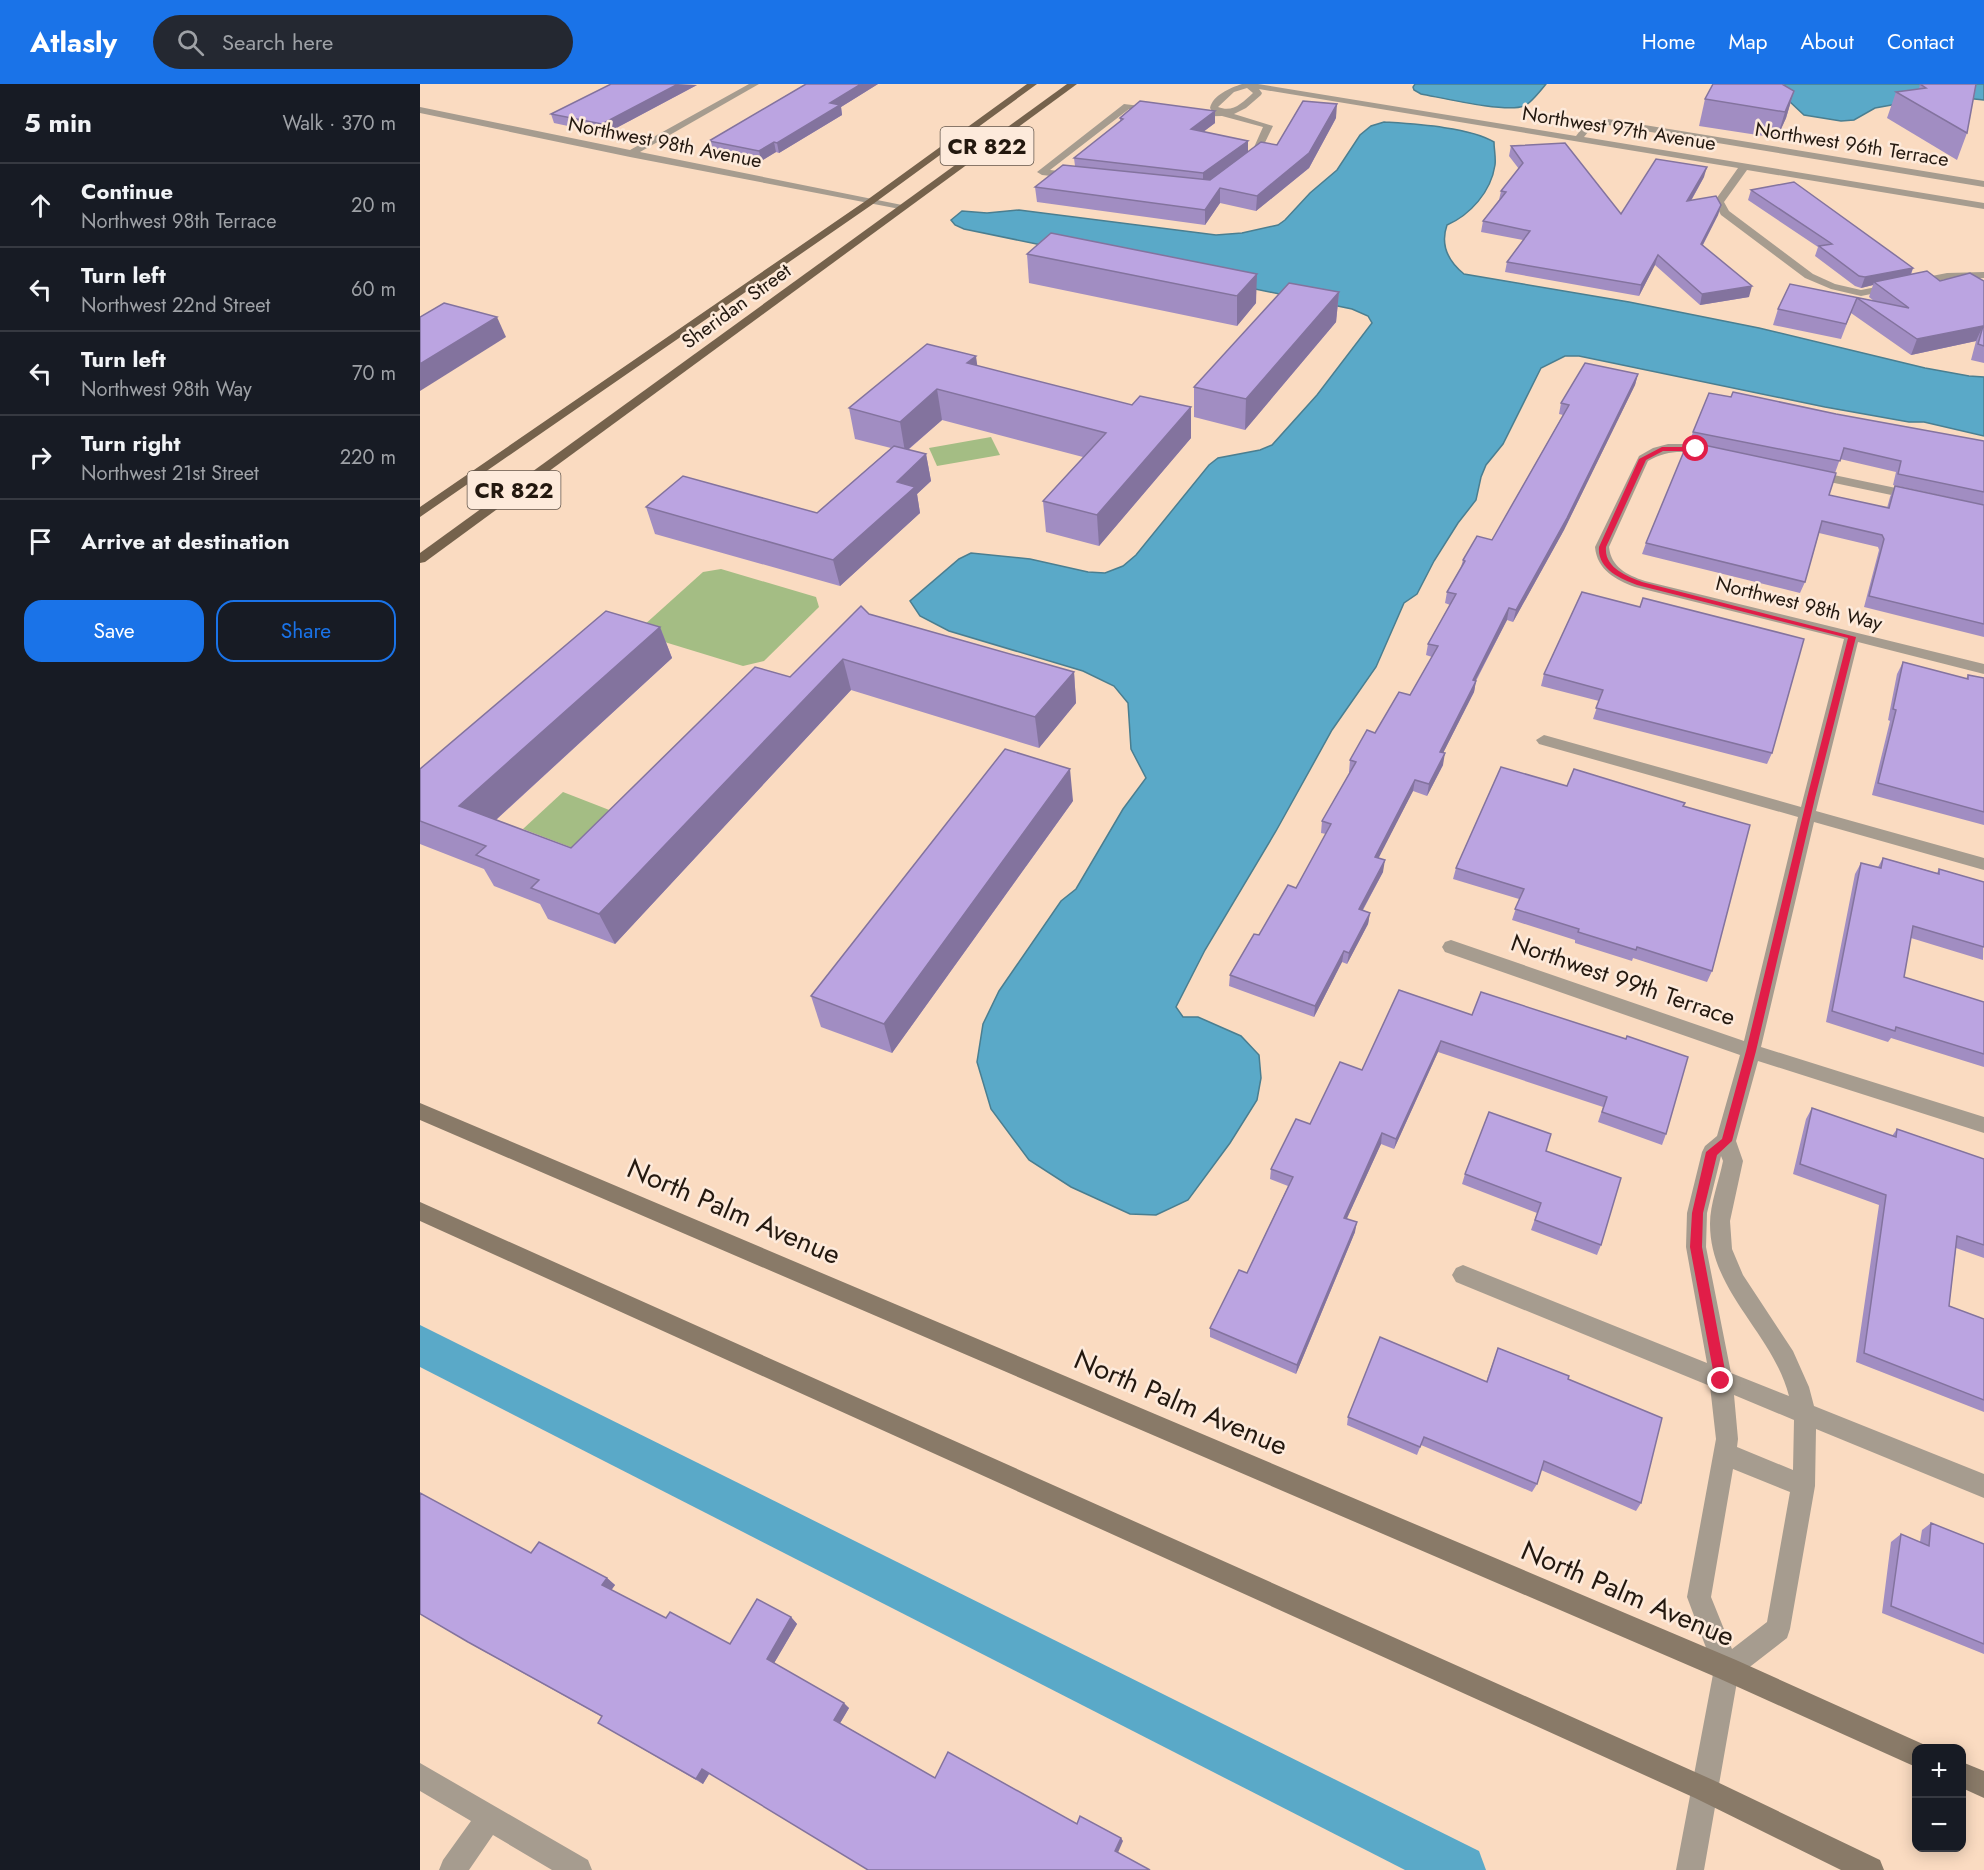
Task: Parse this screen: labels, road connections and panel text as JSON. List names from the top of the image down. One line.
{"streets":{"main road":["CR 822","Sheridan Street","North Palm Avenue"],"street":["Northwest 97th Avenue","Northwest 98th Avenue","Northwest 96th Terrace","Northwest 98th Way","Northwest 99th Terrace"]},"crossings":[["Northwest 97th Avenue","Northwest 96th Terrace"],["Northwest 98th Avenue","Sheridan Street"]],"page":{"header":"Atlasly","search":"Search here","nav":["Home","Map","About","Contact"],"heading":["5 min","Walk · 370 m"],"list":[["Continue","Northwest 98th Terrace","20 m"],["Turn left","Northwest 22nd Street","60 m"],["Turn left","Northwest 98th Way","70 m"],["Turn right","Northwest 21st Street","220 m"],"Arrive at destination"],"buttons":["Save","Share"],"map_buttons":["+","−"]}}
